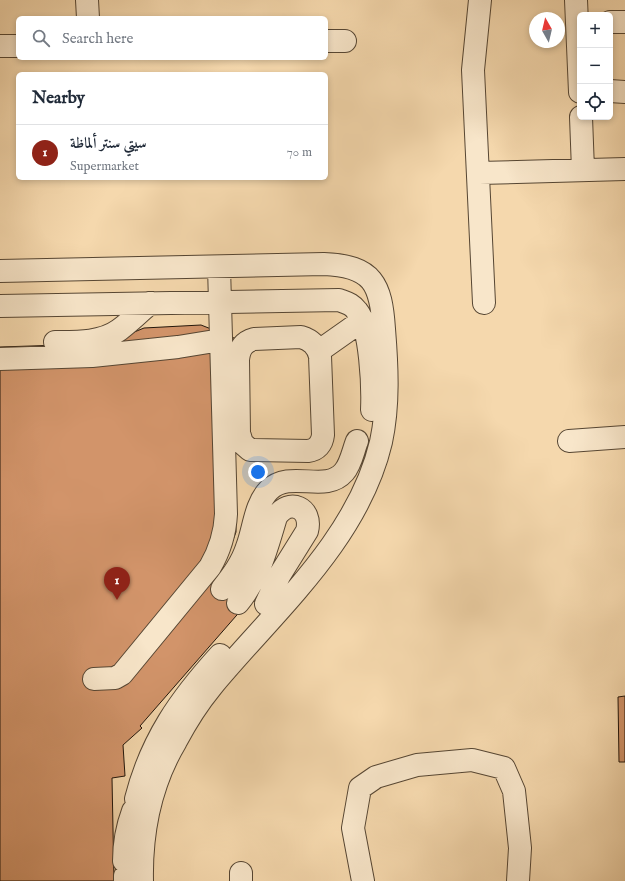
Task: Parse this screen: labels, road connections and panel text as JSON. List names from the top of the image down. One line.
{"north":"top","page":{"map_buttons":["+","−"],"search":"Search here","heading":"Nearby","list":[{"mark":"1","name":"سيتي سنتر ألماظة","note":"Supermarket","value":"70 m"}],"pins":"1"}}
